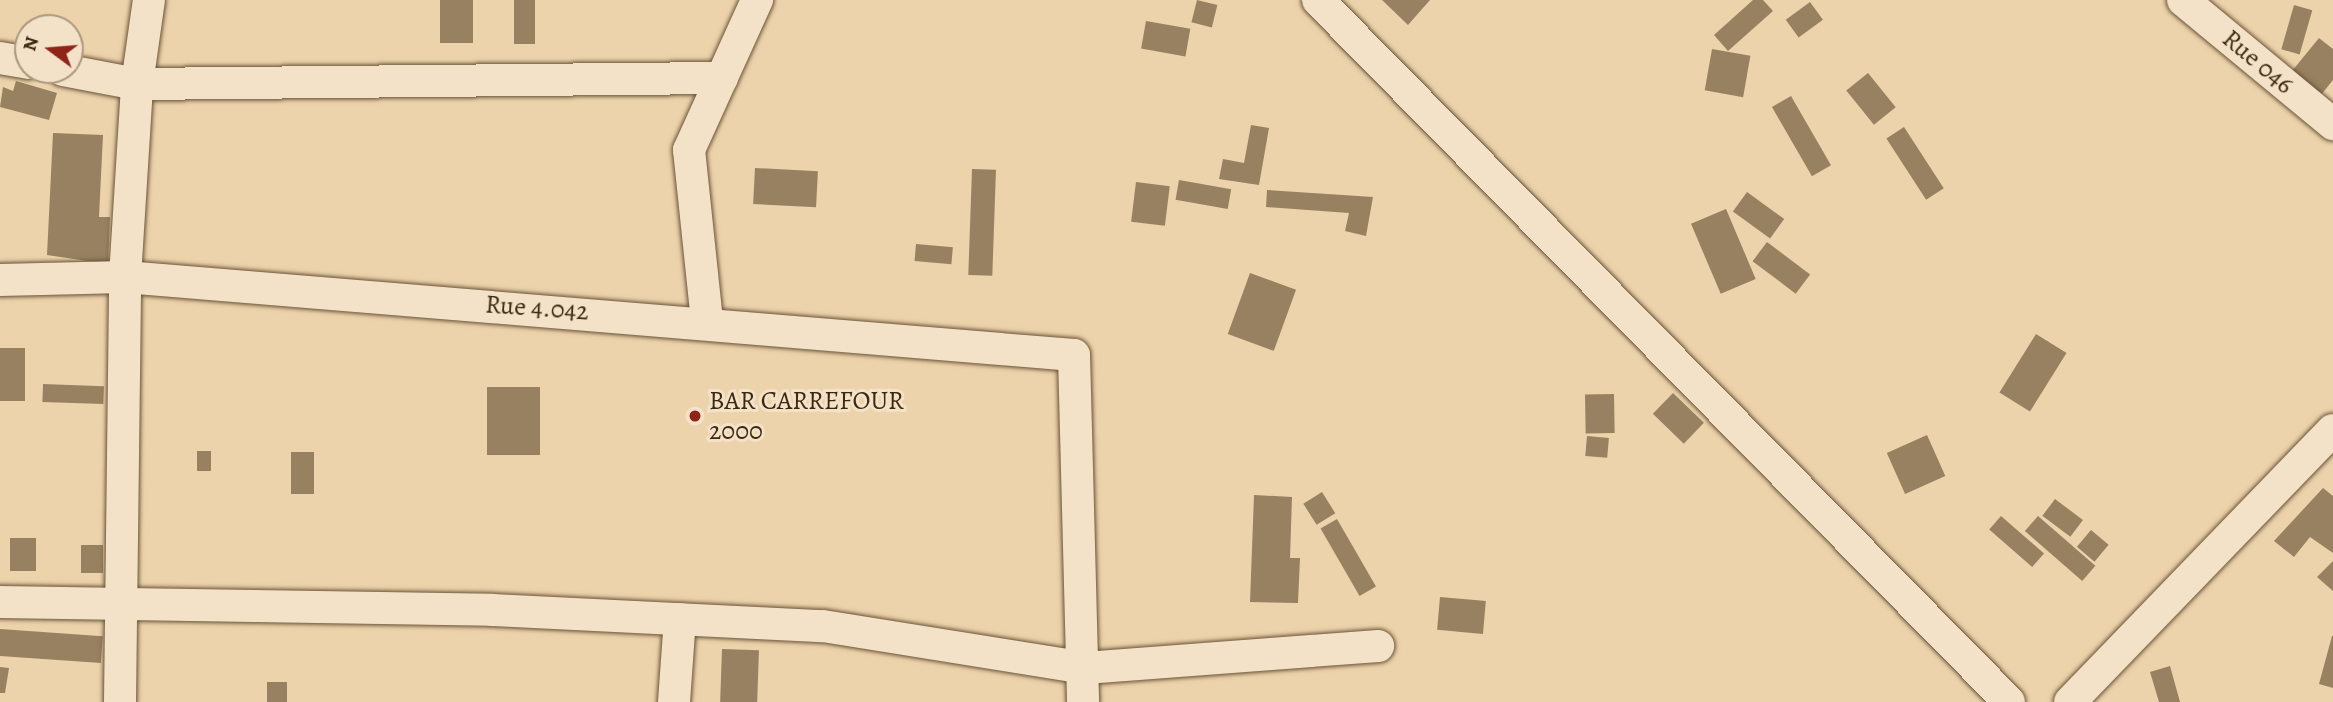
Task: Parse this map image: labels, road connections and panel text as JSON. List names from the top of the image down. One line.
{"streets":{"street":["Rue 046","Rue 4.042"]},"places":["BAR CARREFOUR 2000"],"north":"left"}
